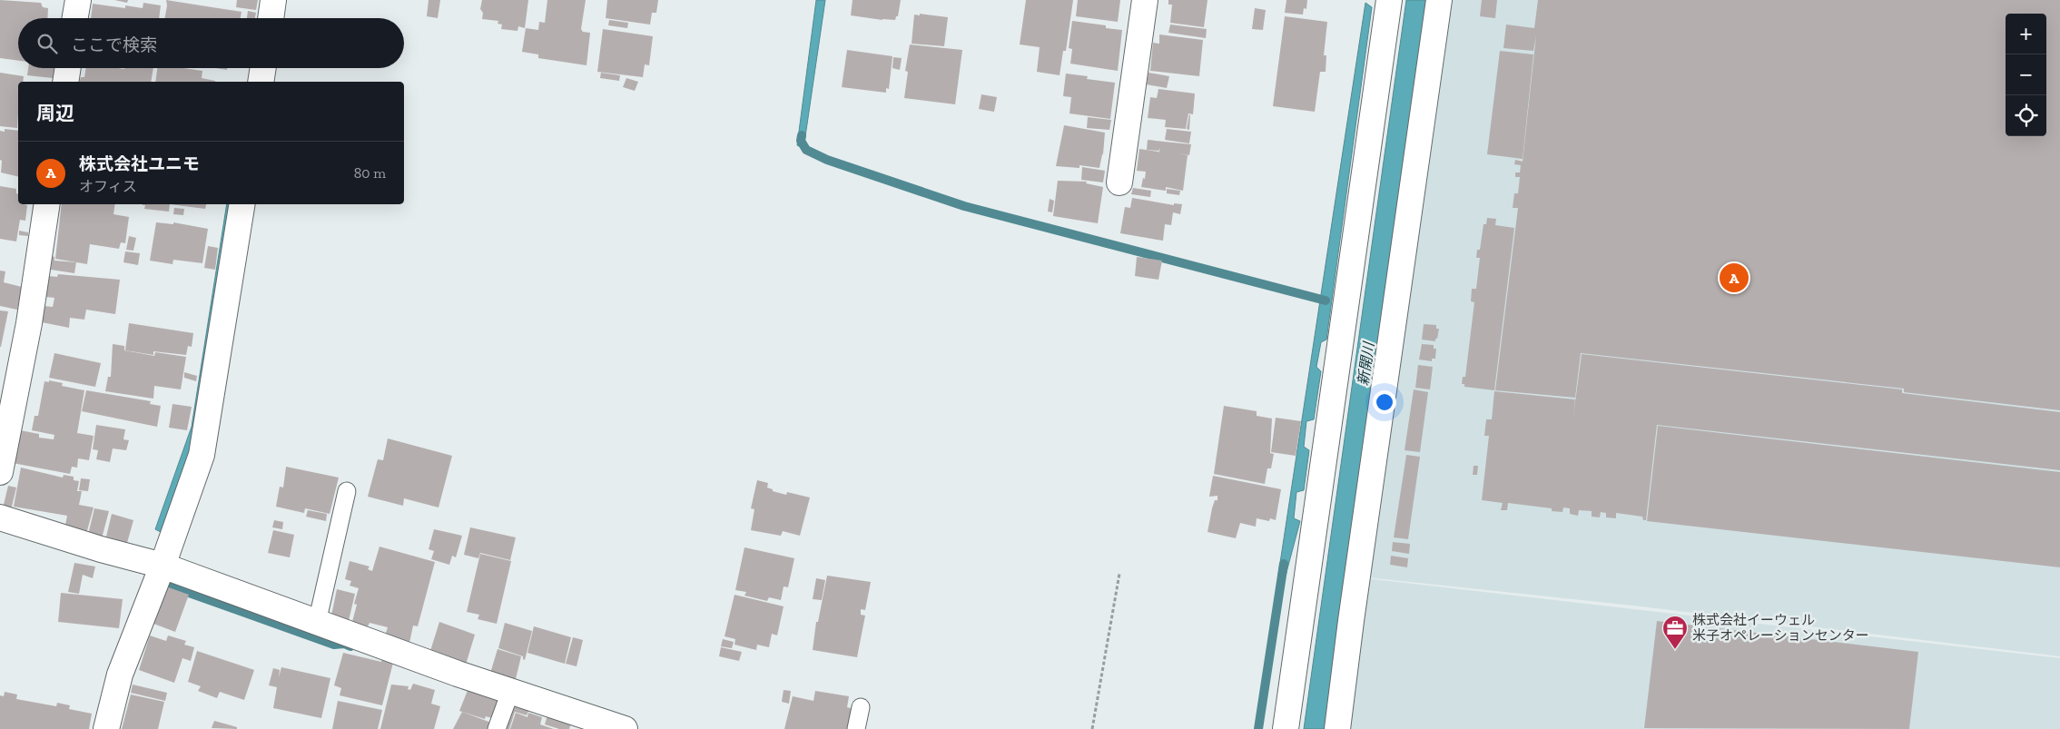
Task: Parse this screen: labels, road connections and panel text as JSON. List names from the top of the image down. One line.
{"water":["新開川"],"places":{"office":["株式会社イーウェル 米子オペレーションセンター"]},"page":{"map_buttons":["+","−"],"search":"ここで検索","heading":"周辺","list":[{"mark":"A","name":"株式会社ユニモ","note":"オフィス","value":"80 m"}],"pins":"A"}}
